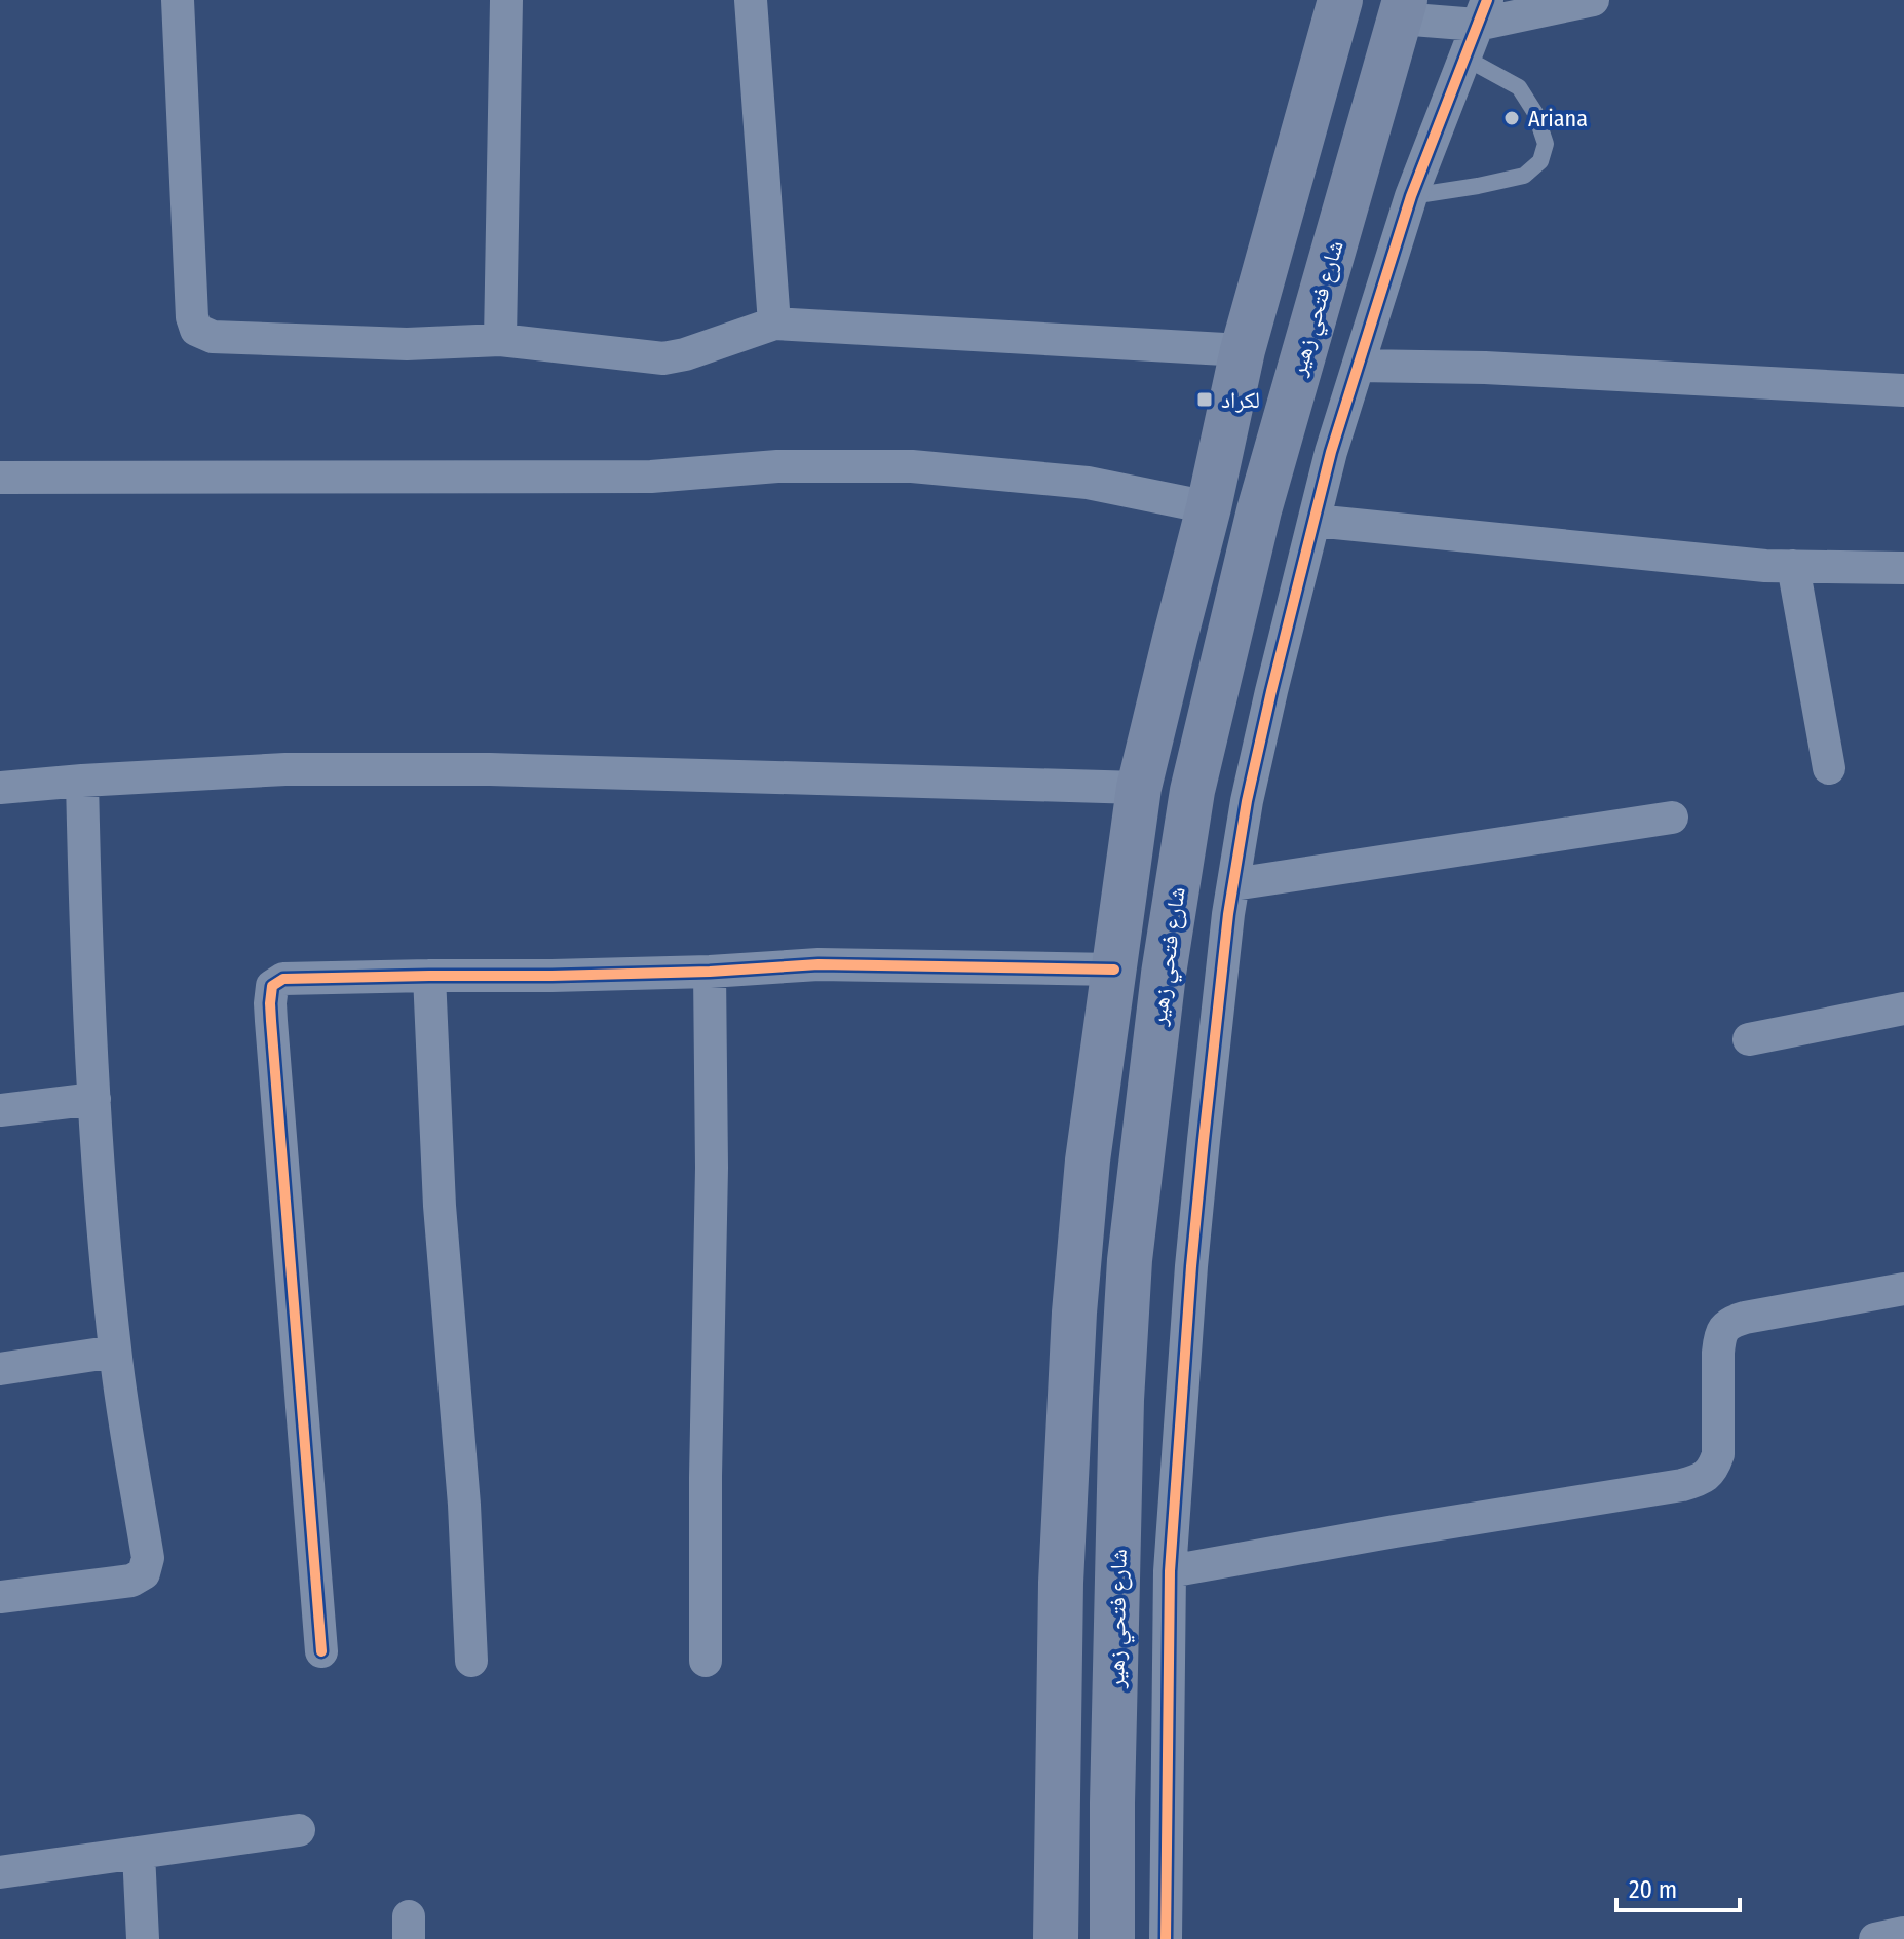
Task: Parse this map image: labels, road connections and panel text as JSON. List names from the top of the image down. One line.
{"streets":{"street":["شارع فتحي زهير"]},"places":{"other":["Ariana"],"transit":["لكراد"]},"scale_bar":"20 m"}
